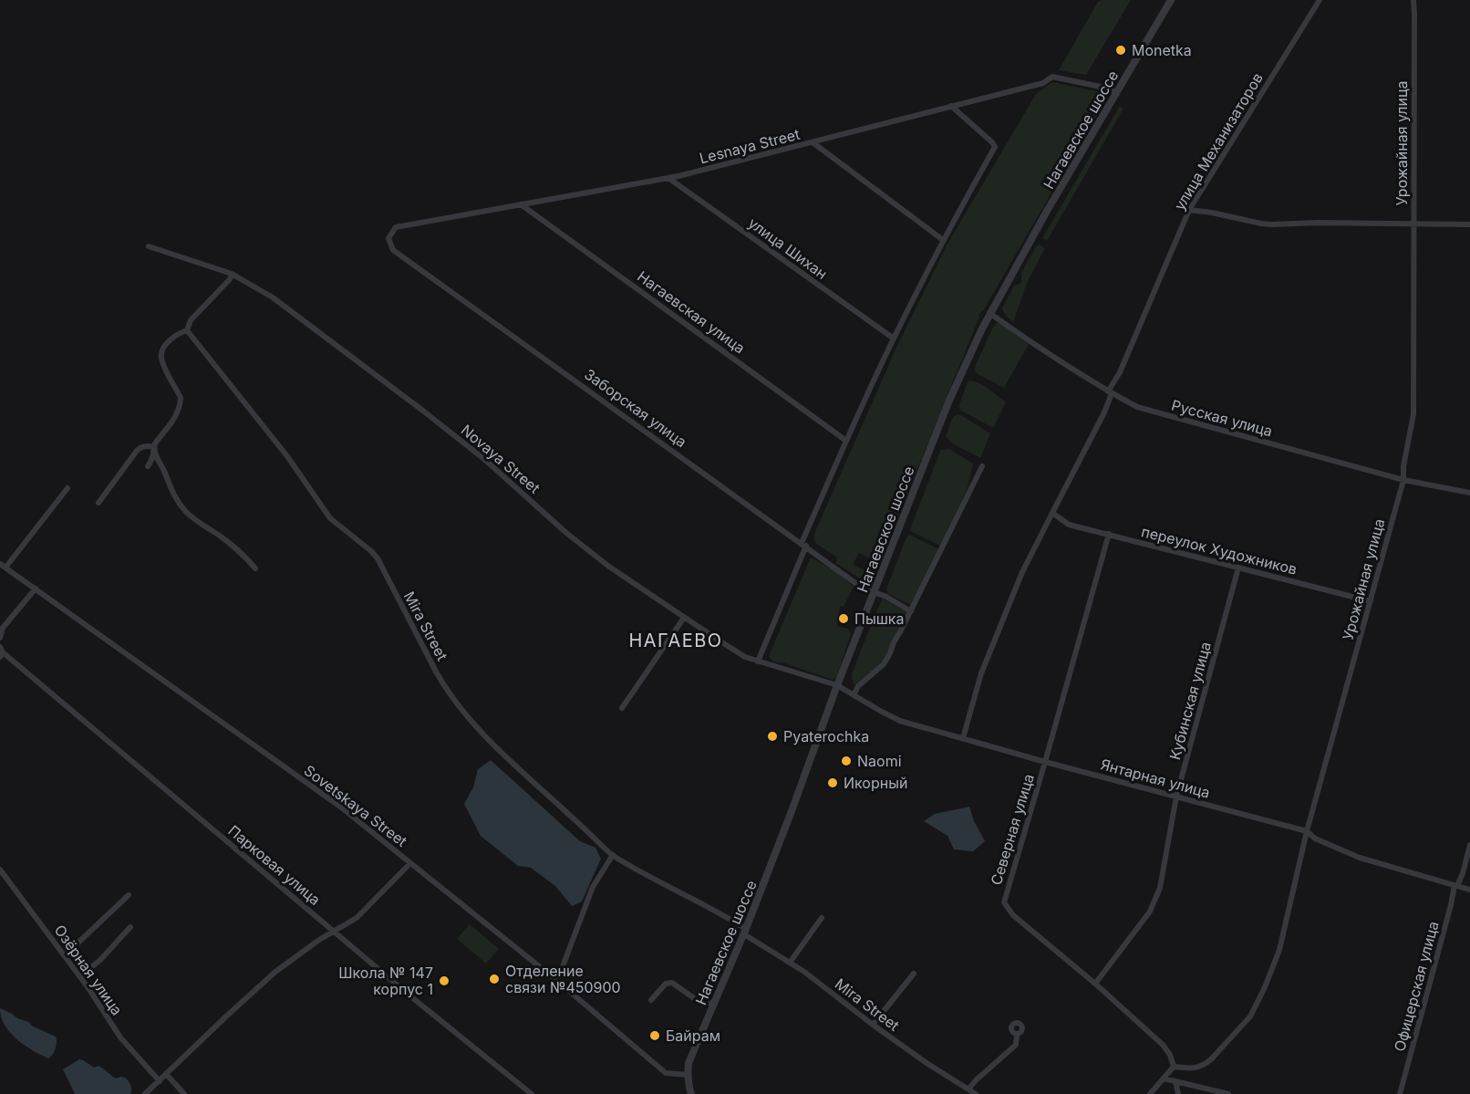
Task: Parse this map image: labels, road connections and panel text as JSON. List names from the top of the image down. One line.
{"streets":{"street":["Нагаевское шоссе","улица Механизаторов","Урожайная улица","Lesnaya Street","улица Шихан","Нагаевская улица","Заборская улица","Русская улица","Novaya Street","переулок Художников","Mira Street","Кубинская улица","Янтарная улица","Sovetskaya Street","Северная улица","Парковая улица","Озёрная улица","Офицерская улица"]},"crossings":[["Нагаевское шоссе","Lesnaya Street"],["Нагаевское шоссе","Заборская улица"],["Нагаевское шоссе","Русская улица"],["Нагаевское шоссе","Novaya Street"],["Нагаевское шоссе","Mira Street"],["Нагаевское шоссе","Янтарная улица"],["Нагаевское шоссе","Sovetskaya Street"],["улица Механизаторов","Русская улица"],["улица Механизаторов","переулок Художников"],["улица Механизаторов","Янтарная улица"],["Урожайная улица","Русская улица"],["Урожайная улица","переулок Художников"],["Урожайная улица","Янтарная улица"],["Урожайная улица","Северная улица"],["Lesnaya Street","улица Шихан"],["Lesnaya Street","Нагаевская улица"],["Lesnaya Street","Заборская улица"],["Novaya Street","Янтарная улица"],["переулок Художников","Кубинская улица"],["переулок Художников","Северная улица"],["Кубинская улица","Янтарная улица"],["Кубинская улица","Северная улица"],["Янтарная улица","Северная улица"],["Янтарная улица","Офицерская улица"]],"districts":["НАГАЕВО"],"places":["Monetka","Пышка","Pyaterochka","Naomi","Икорный","Отделение связи №450900","Школа № 147 корпус 1","Байрам"]}
